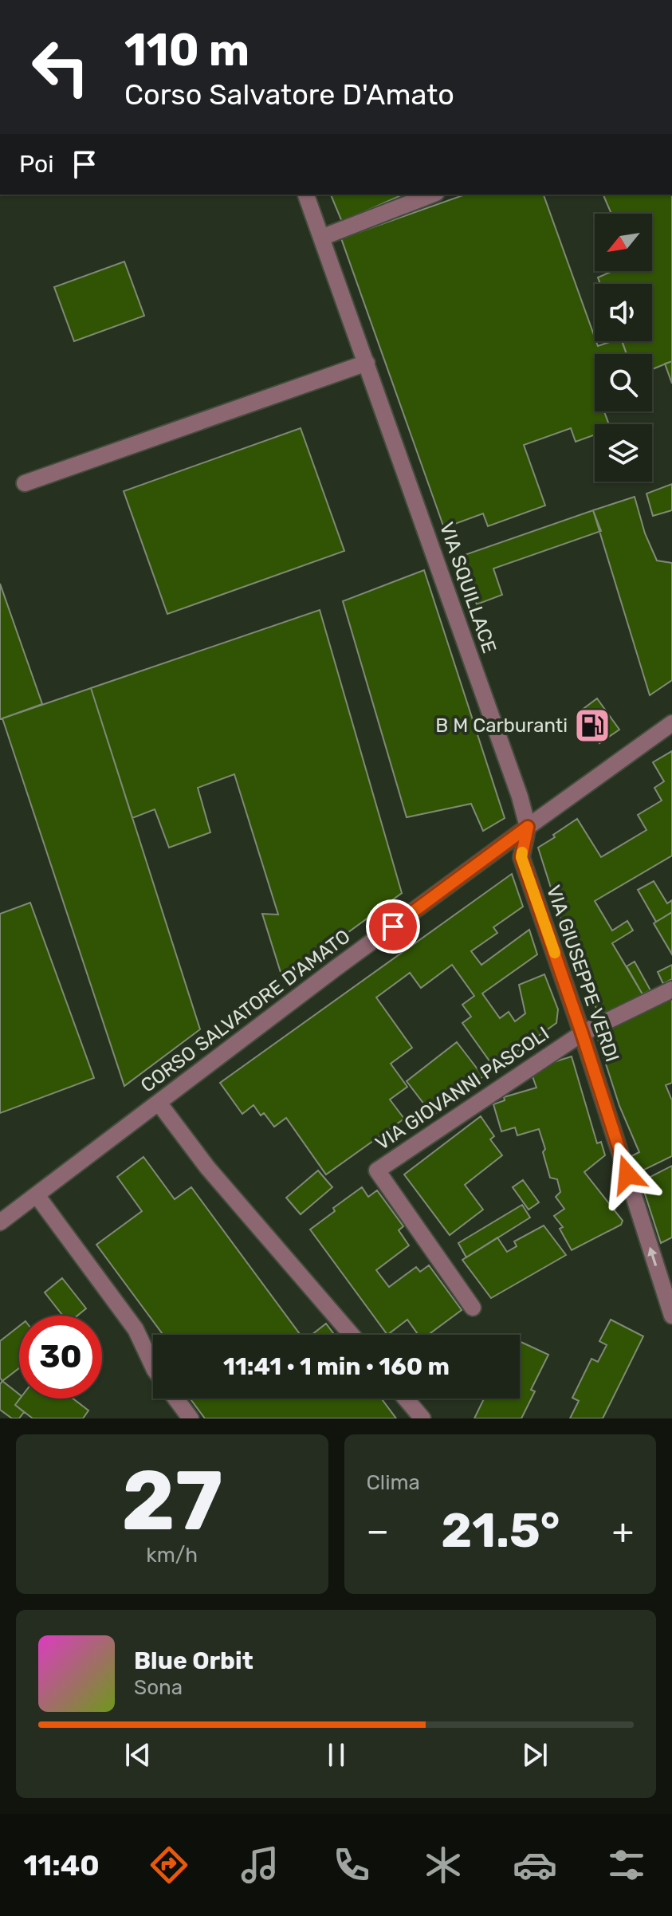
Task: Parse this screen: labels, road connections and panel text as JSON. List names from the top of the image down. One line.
{"streets":{"street":["VIA SQUILLACE","VIA GIUSEPPE VERDI","CORSO SALVATORE D'AMATO","VIA GIOVANNI PASCOLI"]},"crossings":[["VIA SQUILLACE","VIA GIUSEPPE VERDI"],["VIA SQUILLACE","CORSO SALVATORE D'AMATO"],["VIA GIUSEPPE VERDI","CORSO SALVATORE D'AMATO"],["VIA GIUSEPPE VERDI","VIA GIOVANNI PASCOLI"]],"one_way":["VIA GIUSEPPE VERDI"],"places":{"fuel station":["B M Carburanti"]},"north":"bottom left","page":{"turn":["110 m","Corso Salvatore D'Amato"],"then":"Poi","limit":"30","trip":"11:41 · 1 min · 160 m","tile":[["27","km/h"],"Clima"],"heat":["−","21.5°","+"],"song":["Blue Orbit","Sona"],"tabs":"11:40"}}
